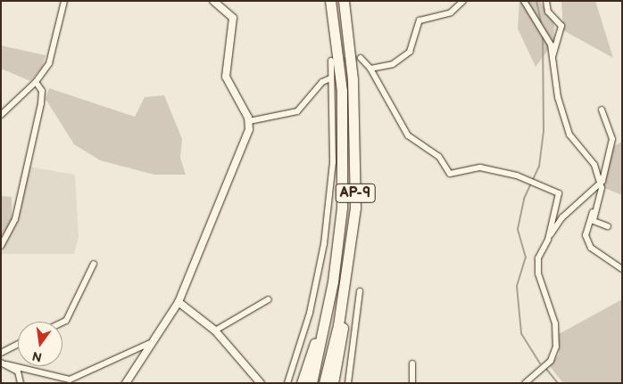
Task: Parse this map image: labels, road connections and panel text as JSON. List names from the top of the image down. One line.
{"streets":{"highway":["AP-9"]},"north":"bottom"}
